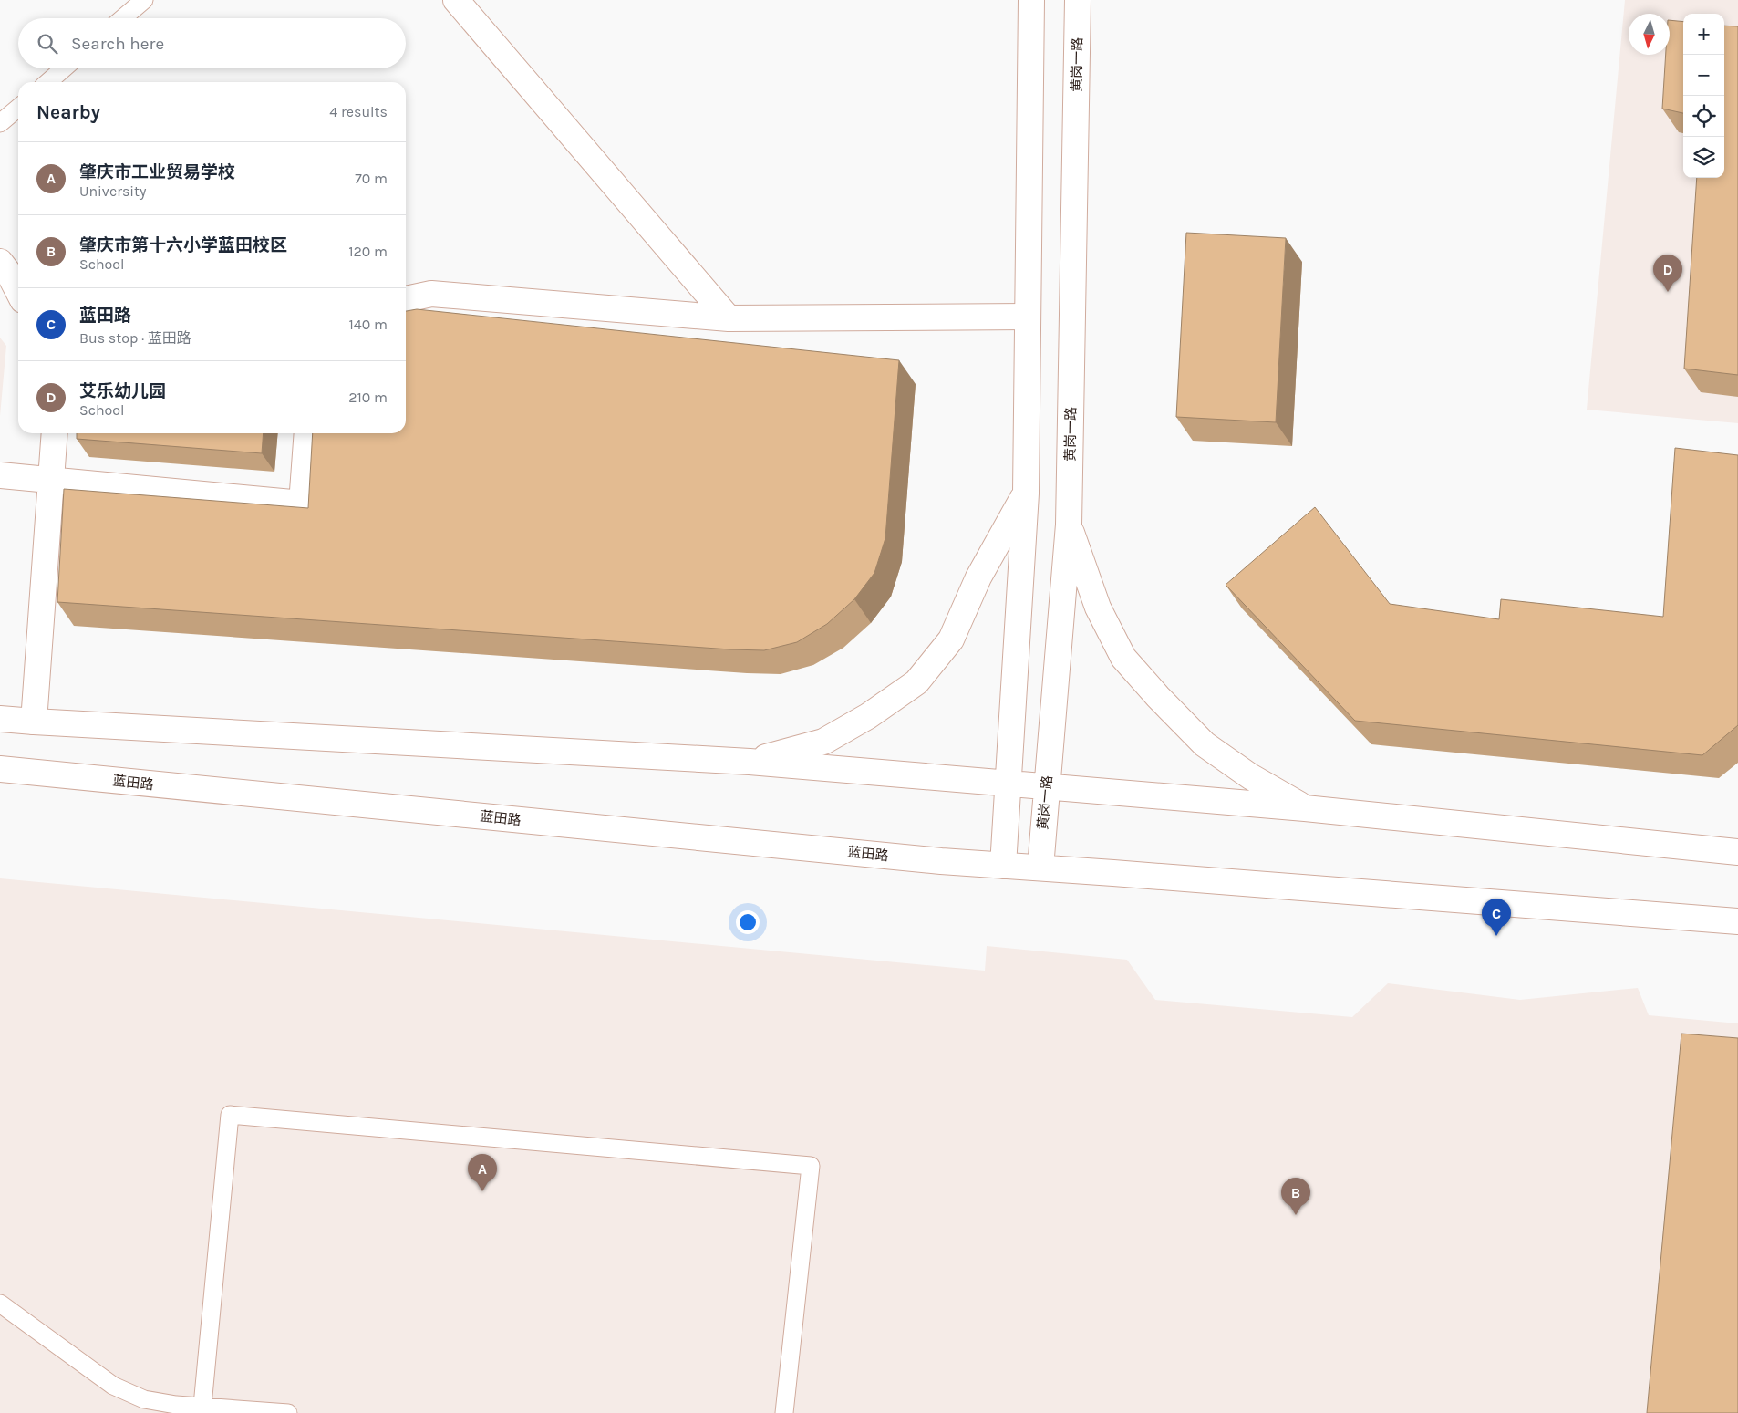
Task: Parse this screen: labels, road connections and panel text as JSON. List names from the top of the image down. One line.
{"streets":{"main road":["黄岗一路","蓝田路"]},"crossings":[["黄岗一路","蓝田路"]],"north":"bottom","page":{"map_buttons":["+","−"],"search":"Search here","heading":["Nearby","4 results"],"list":[{"mark":"A","name":"肇庆市工业贸易学校","note":"University","value":"70 m"},{"mark":"B","name":"肇庆市第十六小学蓝田校区","note":"School","value":"120 m"},{"mark":"C","name":"蓝田路","note":"Bus stop · 蓝田路","value":"140 m"},{"mark":"D","name":"艾乐幼儿园","note":"School","value":"210 m"}],"pins":["D","C","A","B"]}}
